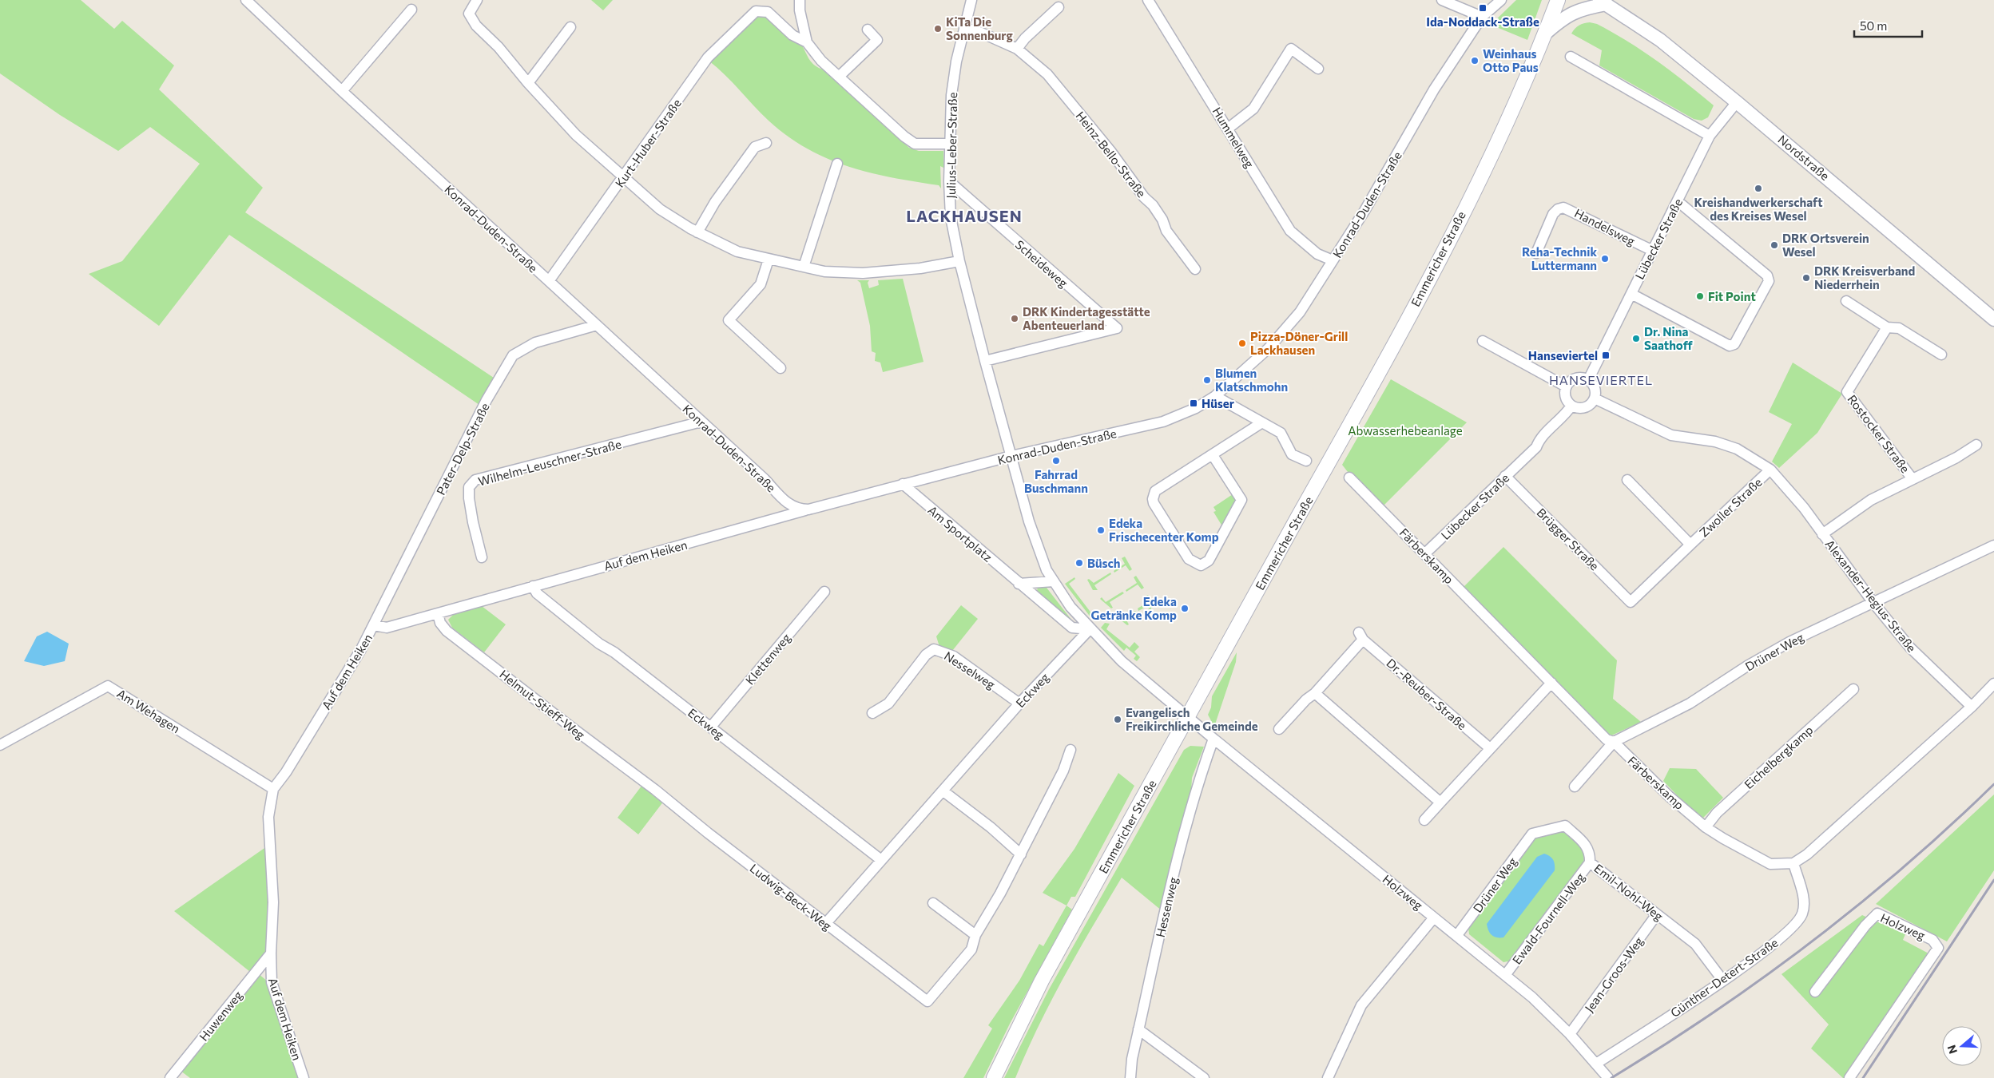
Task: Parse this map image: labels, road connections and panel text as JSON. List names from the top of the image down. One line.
{"streets":{"main road":["Emmericher Straße"],"street":["Hummelweg","Kurt-Huber-Straße","Julius-Leber-Straße","Heinz-Bello-Straße","Nordstraße","Konrad-Duden-Straße","Handelsweg","Lübecker Straße","Scheideweg","Rostocker Straße","Pater-Delp-Straße","Wilhelm-Leuschner-Straße","Zwoller Straße","Am Sportplatz","Brügger Straße","Auf dem Heiken","Färberskamp","Alexander-Hegius-Straße","Drüner Weg","Klettenweg","Nesselweg","Eckweg","Dr.-Reuber-Straße","Helmut-Stieff-Weg","Am Wehagen","Eichelbergkamp","Holzweg","Emil-Nohl-Weg","Ludwig-Beck-Weg","Hessenweg","Ewald-Fournell-Weg","Jean-Groos-Weg","Günther-Detert-Straße","Huwenweg"]},"crossings":[["Hummelweg","Konrad-Duden-Straße"],["Kurt-Huber-Straße","Konrad-Duden-Straße"],["Julius-Leber-Straße","Heinz-Bello-Straße"],["Julius-Leber-Straße","Konrad-Duden-Straße"],["Julius-Leber-Straße","Emmericher Straße"],["Julius-Leber-Straße","Scheideweg"],["Julius-Leber-Straße","Am Sportplatz"],["Julius-Leber-Straße","Eckweg"],["Julius-Leber-Straße","Holzweg"],["Nordstraße","Lübecker Straße"],["Nordstraße","Emmericher Straße"],["Konrad-Duden-Straße","Pater-Delp-Straße"],["Konrad-Duden-Straße","Wilhelm-Leuschner-Straße"],["Konrad-Duden-Straße","Am Sportplatz"],["Konrad-Duden-Straße","Auf dem Heiken"],["Handelsweg","Lübecker Straße"],["Lübecker Straße","Brügger Straße"],["Lübecker Straße","Färberskamp"],["Lübecker Straße","Alexander-Hegius-Straße"],["Emmericher Straße","Holzweg"],["Pater-Delp-Straße","Auf dem Heiken"],["Zwoller Straße","Brügger Straße"],["Zwoller Straße","Alexander-Hegius-Straße"],["Am Sportplatz","Eckweg"],["Auf dem Heiken","Eckweg"],["Auf dem Heiken","Helmut-Stieff-Weg"],["Auf dem Heiken","Am Wehagen"],["Auf dem Heiken","Huwenweg"],["Färberskamp","Drüner Weg"],["Färberskamp","Eichelbergkamp"],["Färberskamp","Günther-Detert-Straße"],["Alexander-Hegius-Straße","Drüner Weg"],["Drüner Weg","Holzweg"],["Drüner Weg","Emil-Nohl-Weg"],["Klettenweg","Eckweg"],["Nesselweg","Eckweg"],["Eckweg","Ludwig-Beck-Weg"],["Helmut-Stieff-Weg","Ludwig-Beck-Weg"],["Holzweg","Hessenweg"],["Holzweg","Ewald-Fournell-Weg"],["Holzweg","Jean-Groos-Weg"],["Holzweg","Günther-Detert-Straße"],["Emil-Nohl-Weg","Ewald-Fournell-Weg"],["Emil-Nohl-Weg","Jean-Groos-Weg"],["Emil-Nohl-Weg","Günther-Detert-Straße"]],"districts":["LACKHAUSEN","HANSEVIERTEL"],"parks":["Abwasserhebeanlage"],"places":{"transit":["Ida-Noddack-Straße","Hanseviertel","Hüser"],"other":["KiTa Die Sonnenburg","Weinhaus Otto Paus","Kreishandwerkerschaft des Kreises Wesel","DRK Ortsverein Wesel","Reha-Technik Luttermann","DRK Kreisverband Niederrhein","Fit Point","DRK Kindertagesstätte Abenteuerland","Dr. Nina Saathoff","Pizza-Döner-Grill Lackhausen","Blumen Klatschmohn","Fahrrad Buschmann","Edeka Frischecenter Komp","Büsch","Edeka Getränke Komp","Evangelisch Freikirchliche Gemeinde"]},"scale_bar":"50 m","north":"left"}
